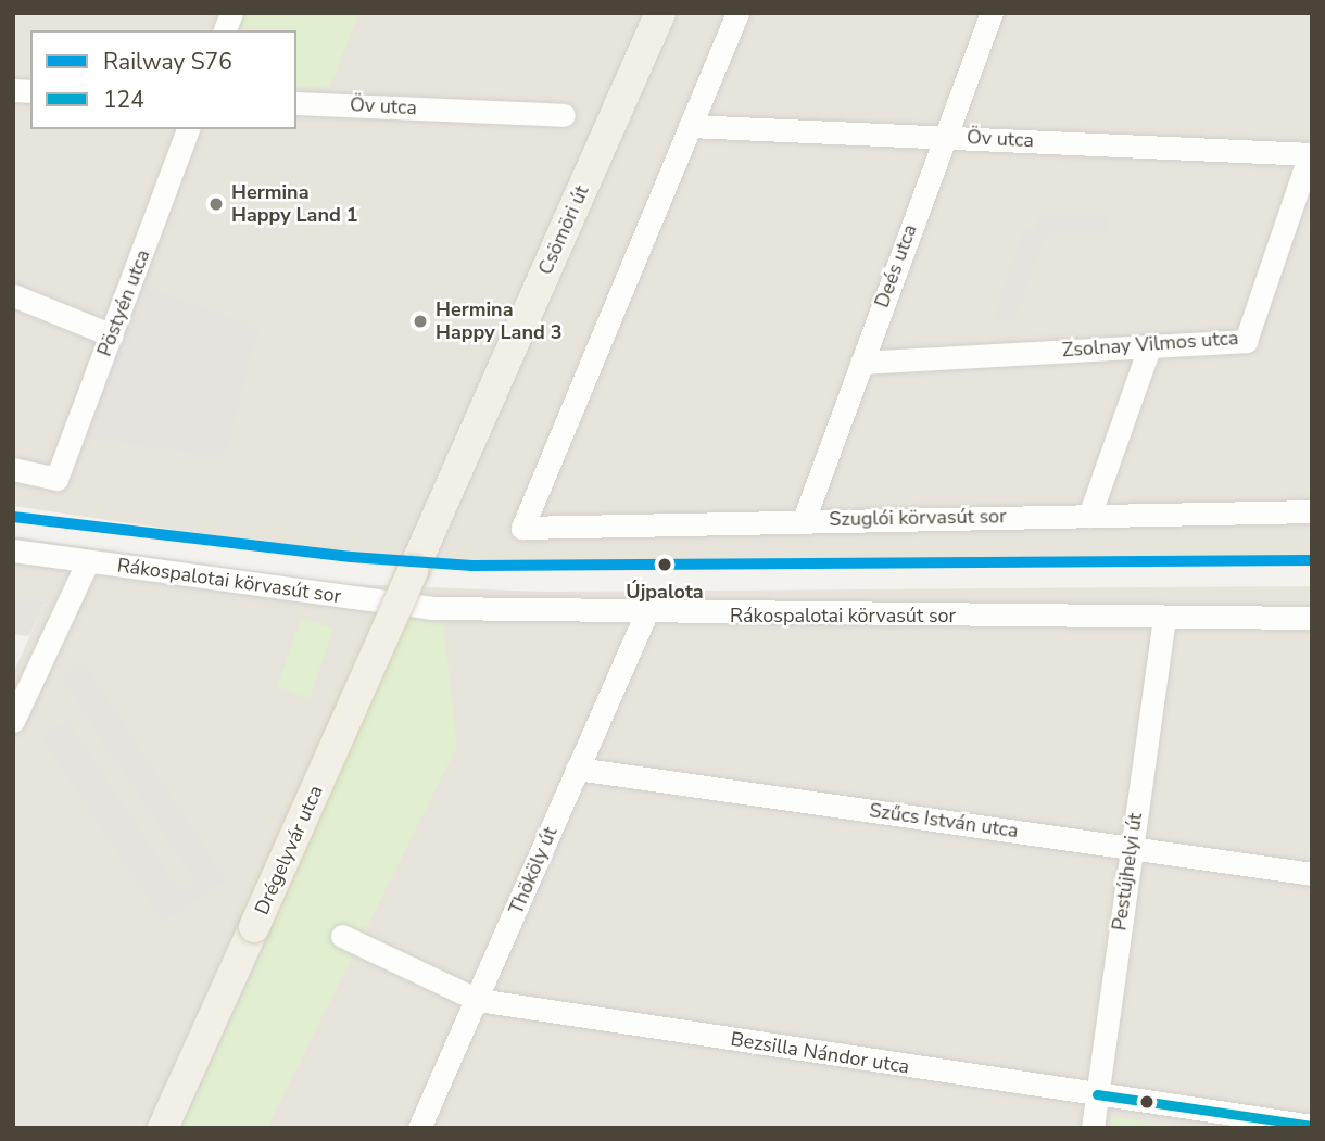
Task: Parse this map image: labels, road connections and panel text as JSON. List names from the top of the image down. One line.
{"streets":{"main road":["Csömöri út","Drégelyvár utca"],"street":["Öv utca","Deés utca","Pöstyén utca","Zsolnay Vilmos utca","Szuglói körvasút sor","Rákospalotai körvasút sor","Szűcs István utca","Thököly út","Pestújhelyi út","Bezsilla Nándor utca"]},"crossings":[["Öv utca","Deés utca"],["Öv utca","Zsolnay Vilmos utca"],["Öv utca","Szuglói körvasút sor"],["Csömöri út","Drégelyvár utca"],["Deés utca","Zsolnay Vilmos utca"],["Deés utca","Szuglói körvasút sor"],["Rákospalotai körvasút sor","Thököly út"],["Rákospalotai körvasút sor","Pestújhelyi út"],["Szűcs István utca","Thököly út"],["Szűcs István utca","Pestújhelyi út"],["Thököly út","Bezsilla Nándor utca"],["Pestújhelyi út","Bezsilla Nándor utca"]],"places":["Hermina Happy Land 1","Hermina Happy Land 3","Újpalota"],"lines":["rail line S76","transit line 124"],"legend":["Railway S76","124"]}
